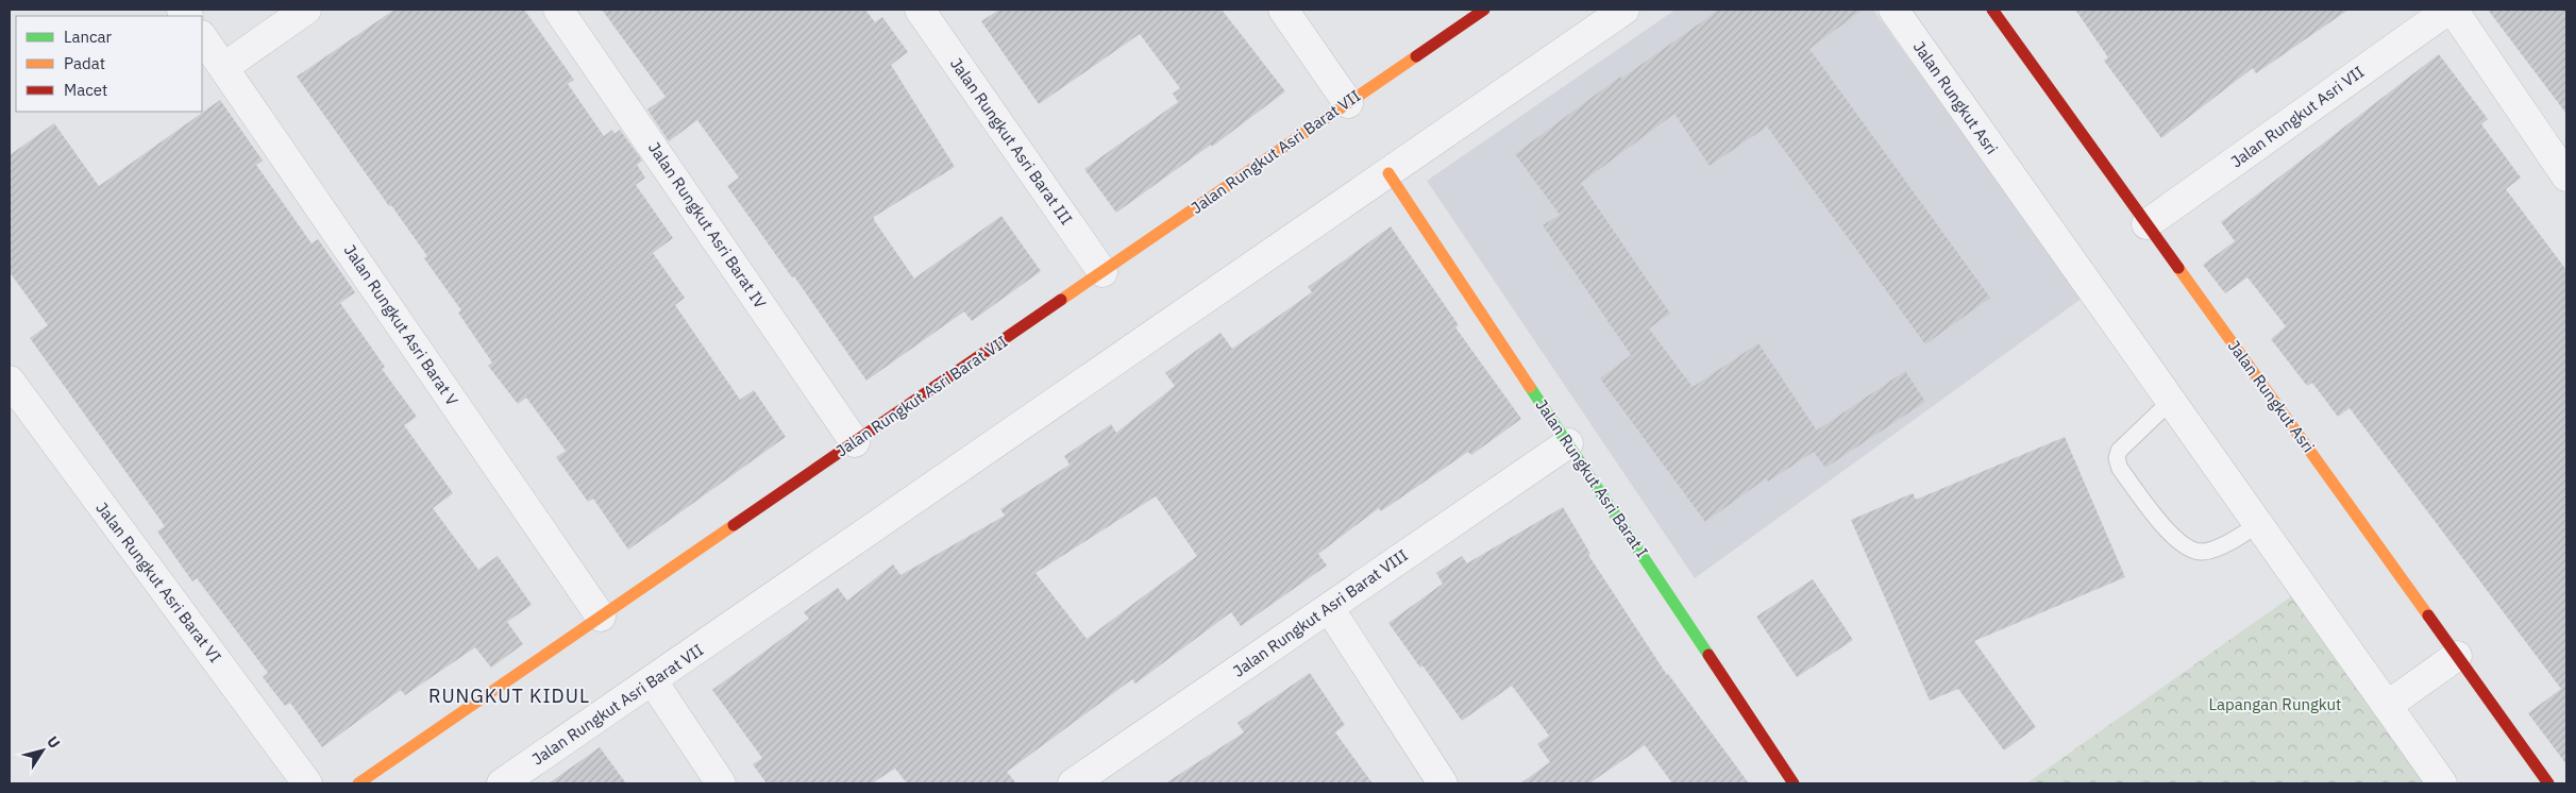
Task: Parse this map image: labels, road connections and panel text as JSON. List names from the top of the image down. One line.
{"streets":{"street":["Jalan Rungkut Asri","Jalan Rungkut Asri VII","Jalan Rungkut Asri Barat III","Jalan Rungkut Asri Barat VII","Jalan Rungkut Asri Barat IV","Jalan Rungkut Asri Barat V","Jalan Rungkut Asri Barat I","Jalan Rungkut Asri Barat VI","Jalan Rungkut Asri Barat VIII"]},"crossings":[["Jalan Rungkut Asri","Jalan Rungkut Asri VII"],["Jalan Rungkut Asri Barat III","Jalan Rungkut Asri Barat VII"],["Jalan Rungkut Asri Barat VII","Jalan Rungkut Asri Barat IV"],["Jalan Rungkut Asri Barat VII","Jalan Rungkut Asri Barat V"],["Jalan Rungkut Asri Barat VII","Jalan Rungkut Asri Barat I"],["Jalan Rungkut Asri Barat I","Jalan Rungkut Asri Barat VIII"]],"districts":["RUNGKUT KIDUL"],"parks":["Lapangan Rungkut"],"legend":["Lancar","Padat","Macet"],"north":"top right"}
